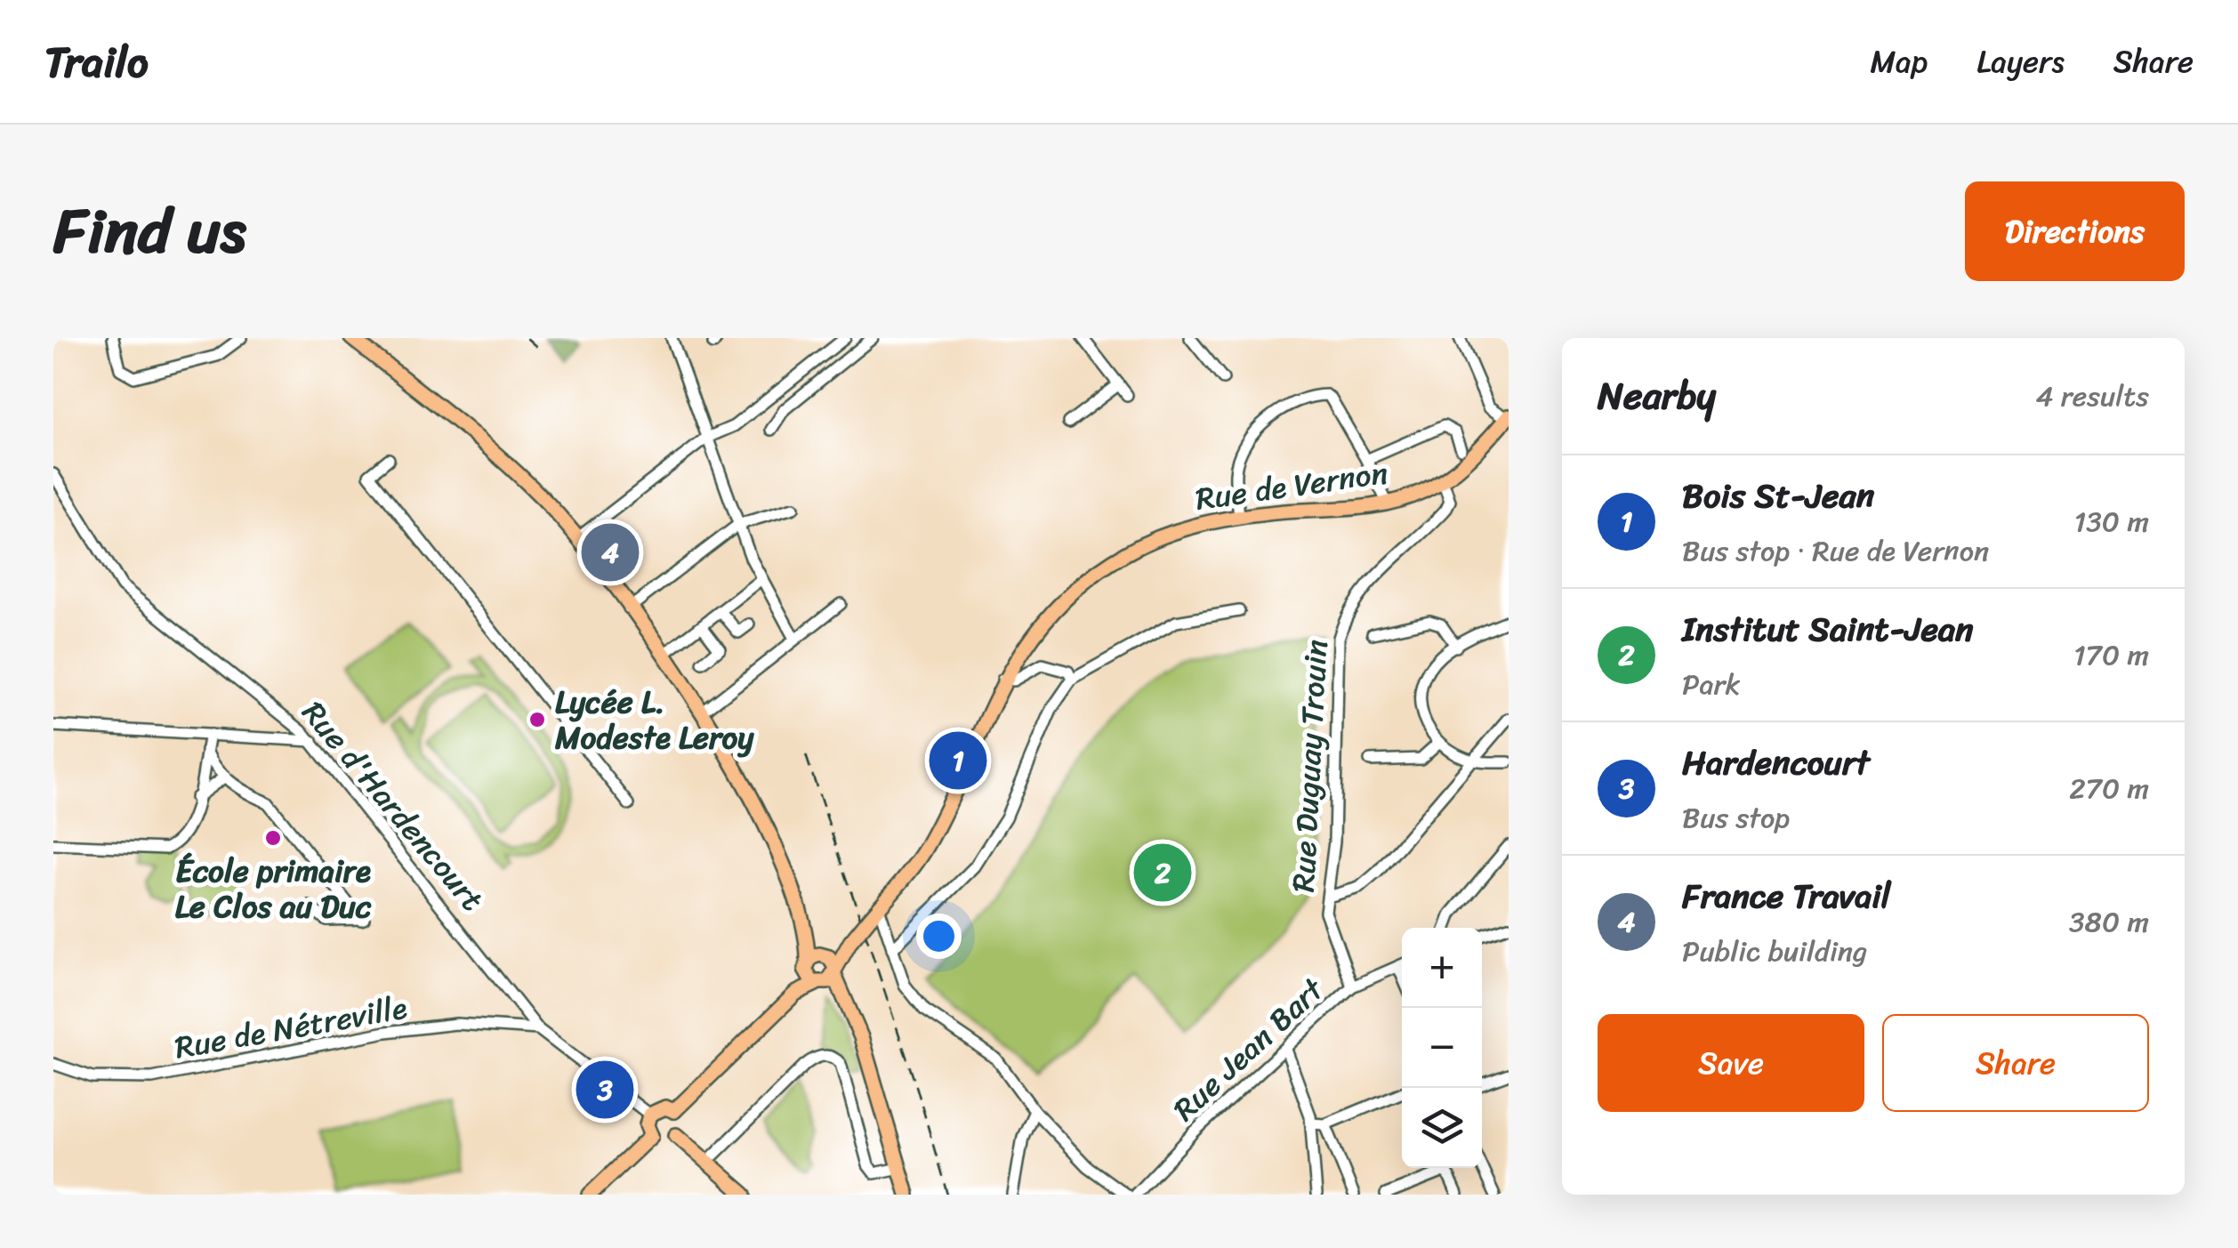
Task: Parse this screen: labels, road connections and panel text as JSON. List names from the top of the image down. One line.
{"streets":{"main road":["Rue de Vernon"],"street":["Rue Duguay Trouin","Rue d'Hardencourt","Rue de Nétreville","Rue Jean Bart"]},"crossings":[["Rue de Vernon","Rue Duguay Trouin"],["Rue de Vernon","Rue d'Hardencourt"],["Rue Duguay Trouin","Rue Jean Bart"],["Rue d'Hardencourt","Rue de Nétreville"]],"places":["Lycée L. Modeste Leroy","École primaire Le Clos au Duc"],"page":{"header":"Trailo","nav":["Map","Layers","Share"],"title":"Find us","buttons":["Directions",["Save","Share"]],"heading":["Nearby","4 results"],"list":[{"mark":"1","name":"Bois St-Jean","note":"Bus stop · Rue de Vernon","value":"130 m"},{"mark":"2","name":"Institut Saint-Jean","note":"Park","value":"170 m"},{"mark":"3","name":"Hardencourt","note":"Bus stop","value":"270 m"},{"mark":"4","name":"France Travail","note":"Public building","value":"380 m"}],"pins":["4","1","2","3"],"map_buttons":["+","−"]}}
